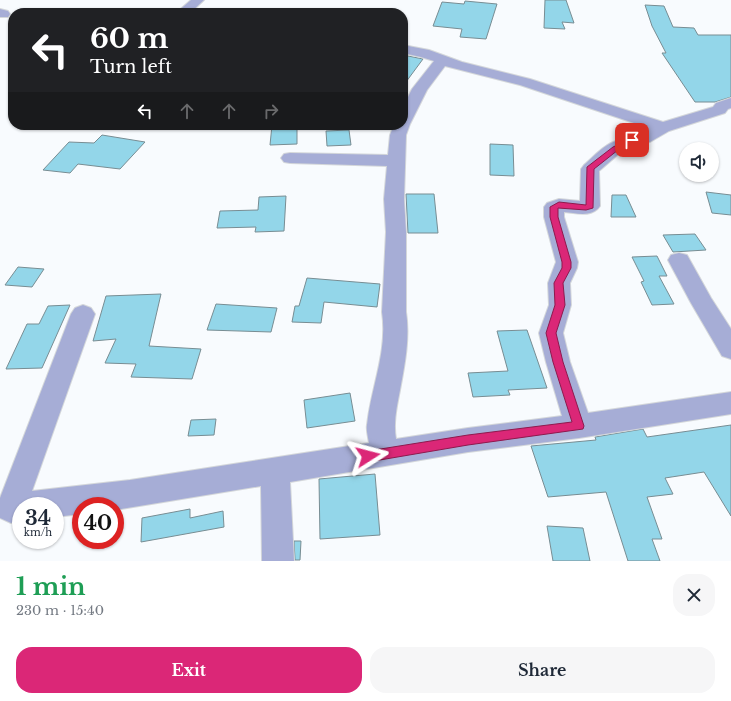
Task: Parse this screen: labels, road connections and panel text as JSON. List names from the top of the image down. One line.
{"page":{"turn":["60 m","Turn left"],"speed":"34 km/h","limit":"40","heading":["1 min","230 m · 15:40"],"buttons":["Exit","Share"]}}
